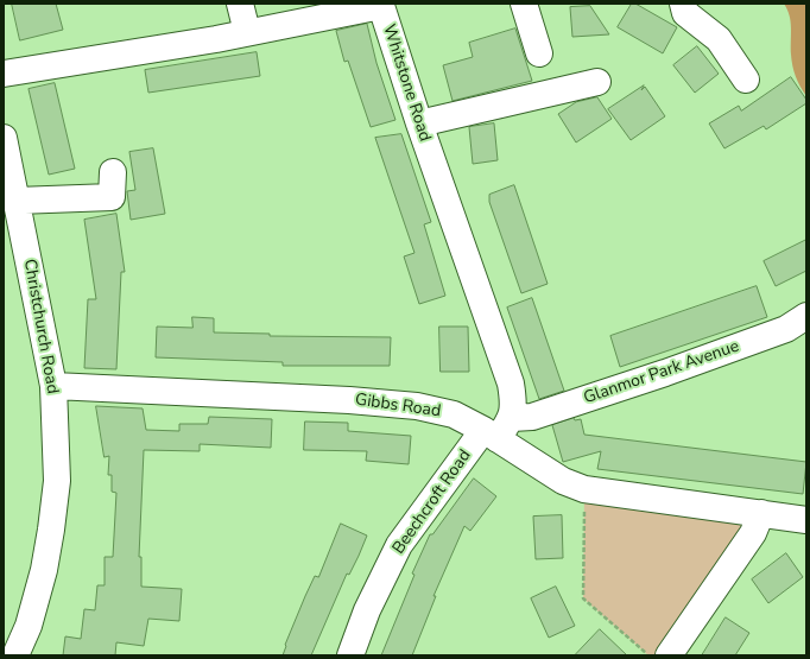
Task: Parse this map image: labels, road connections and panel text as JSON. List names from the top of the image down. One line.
{"streets":{"street":["Whitstone Road","Christchurch Road","Glanmor Park Avenue","Gibbs Road","Beechcroft Road"]},"crossings":[["Whitstone Road","Glanmor Park Avenue"],["Christchurch Road","Gibbs Road"],["Gibbs Road","Beechcroft Road"]]}
